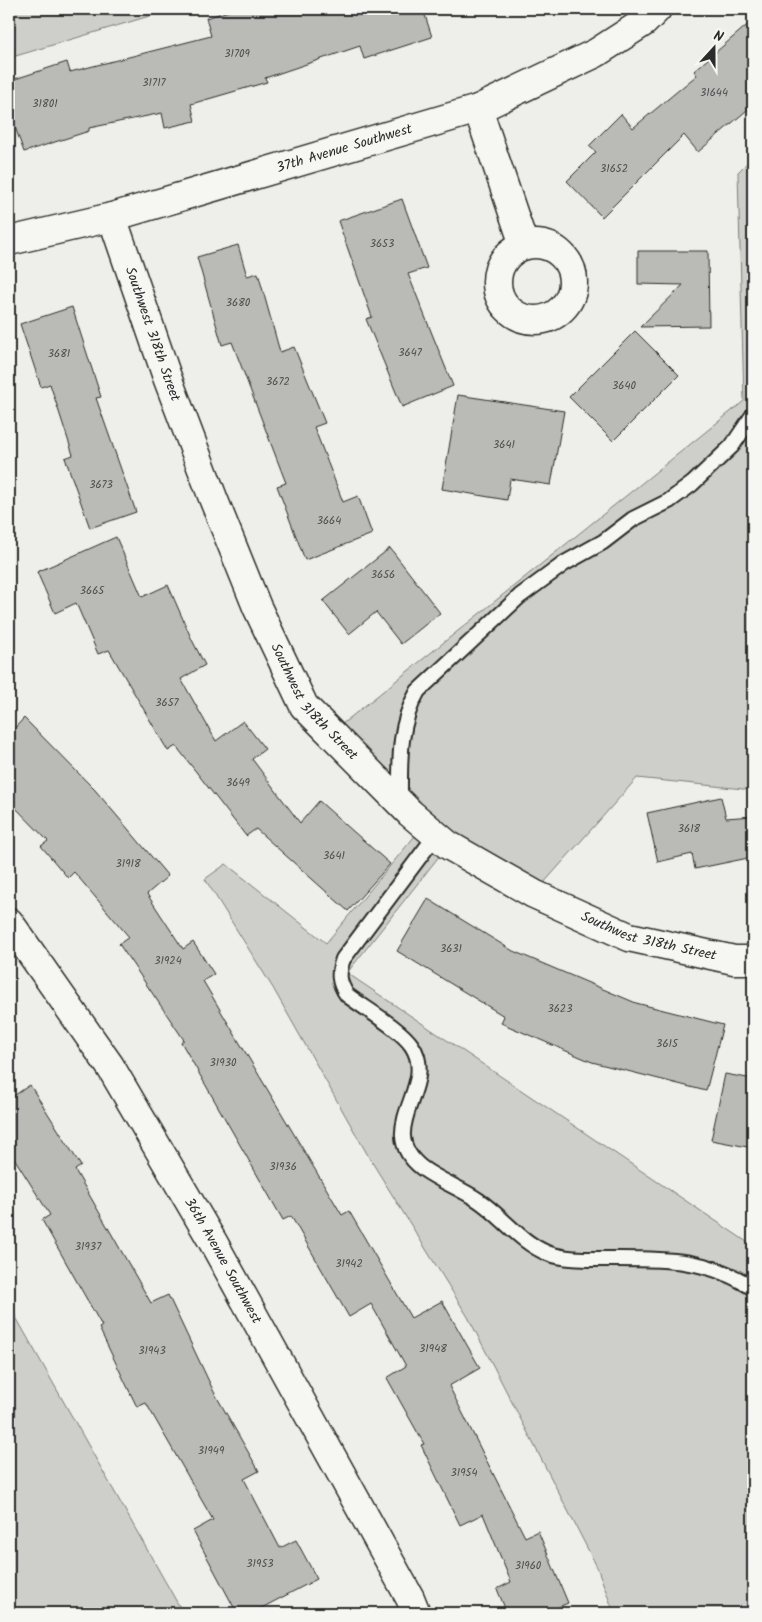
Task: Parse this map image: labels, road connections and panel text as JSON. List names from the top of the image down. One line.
{"streets":{"street":["37th Avenue Southwest","Southwest 318th Street","36th Avenue Southwest"]},"crossings":[["37th Avenue Southwest","Southwest 318th Street"]],"house_numbers":["31709","31717","31644","31801","31652","3653","3680","3647","3681","3672","3640","3641","3673","3664","3656","3665","3657","3649","3618","3641","31918","3631","31924","3623","3615","31930","31936","31937","31942","31948","31943","31949","31954","31953","31960"],"north":"top"}
